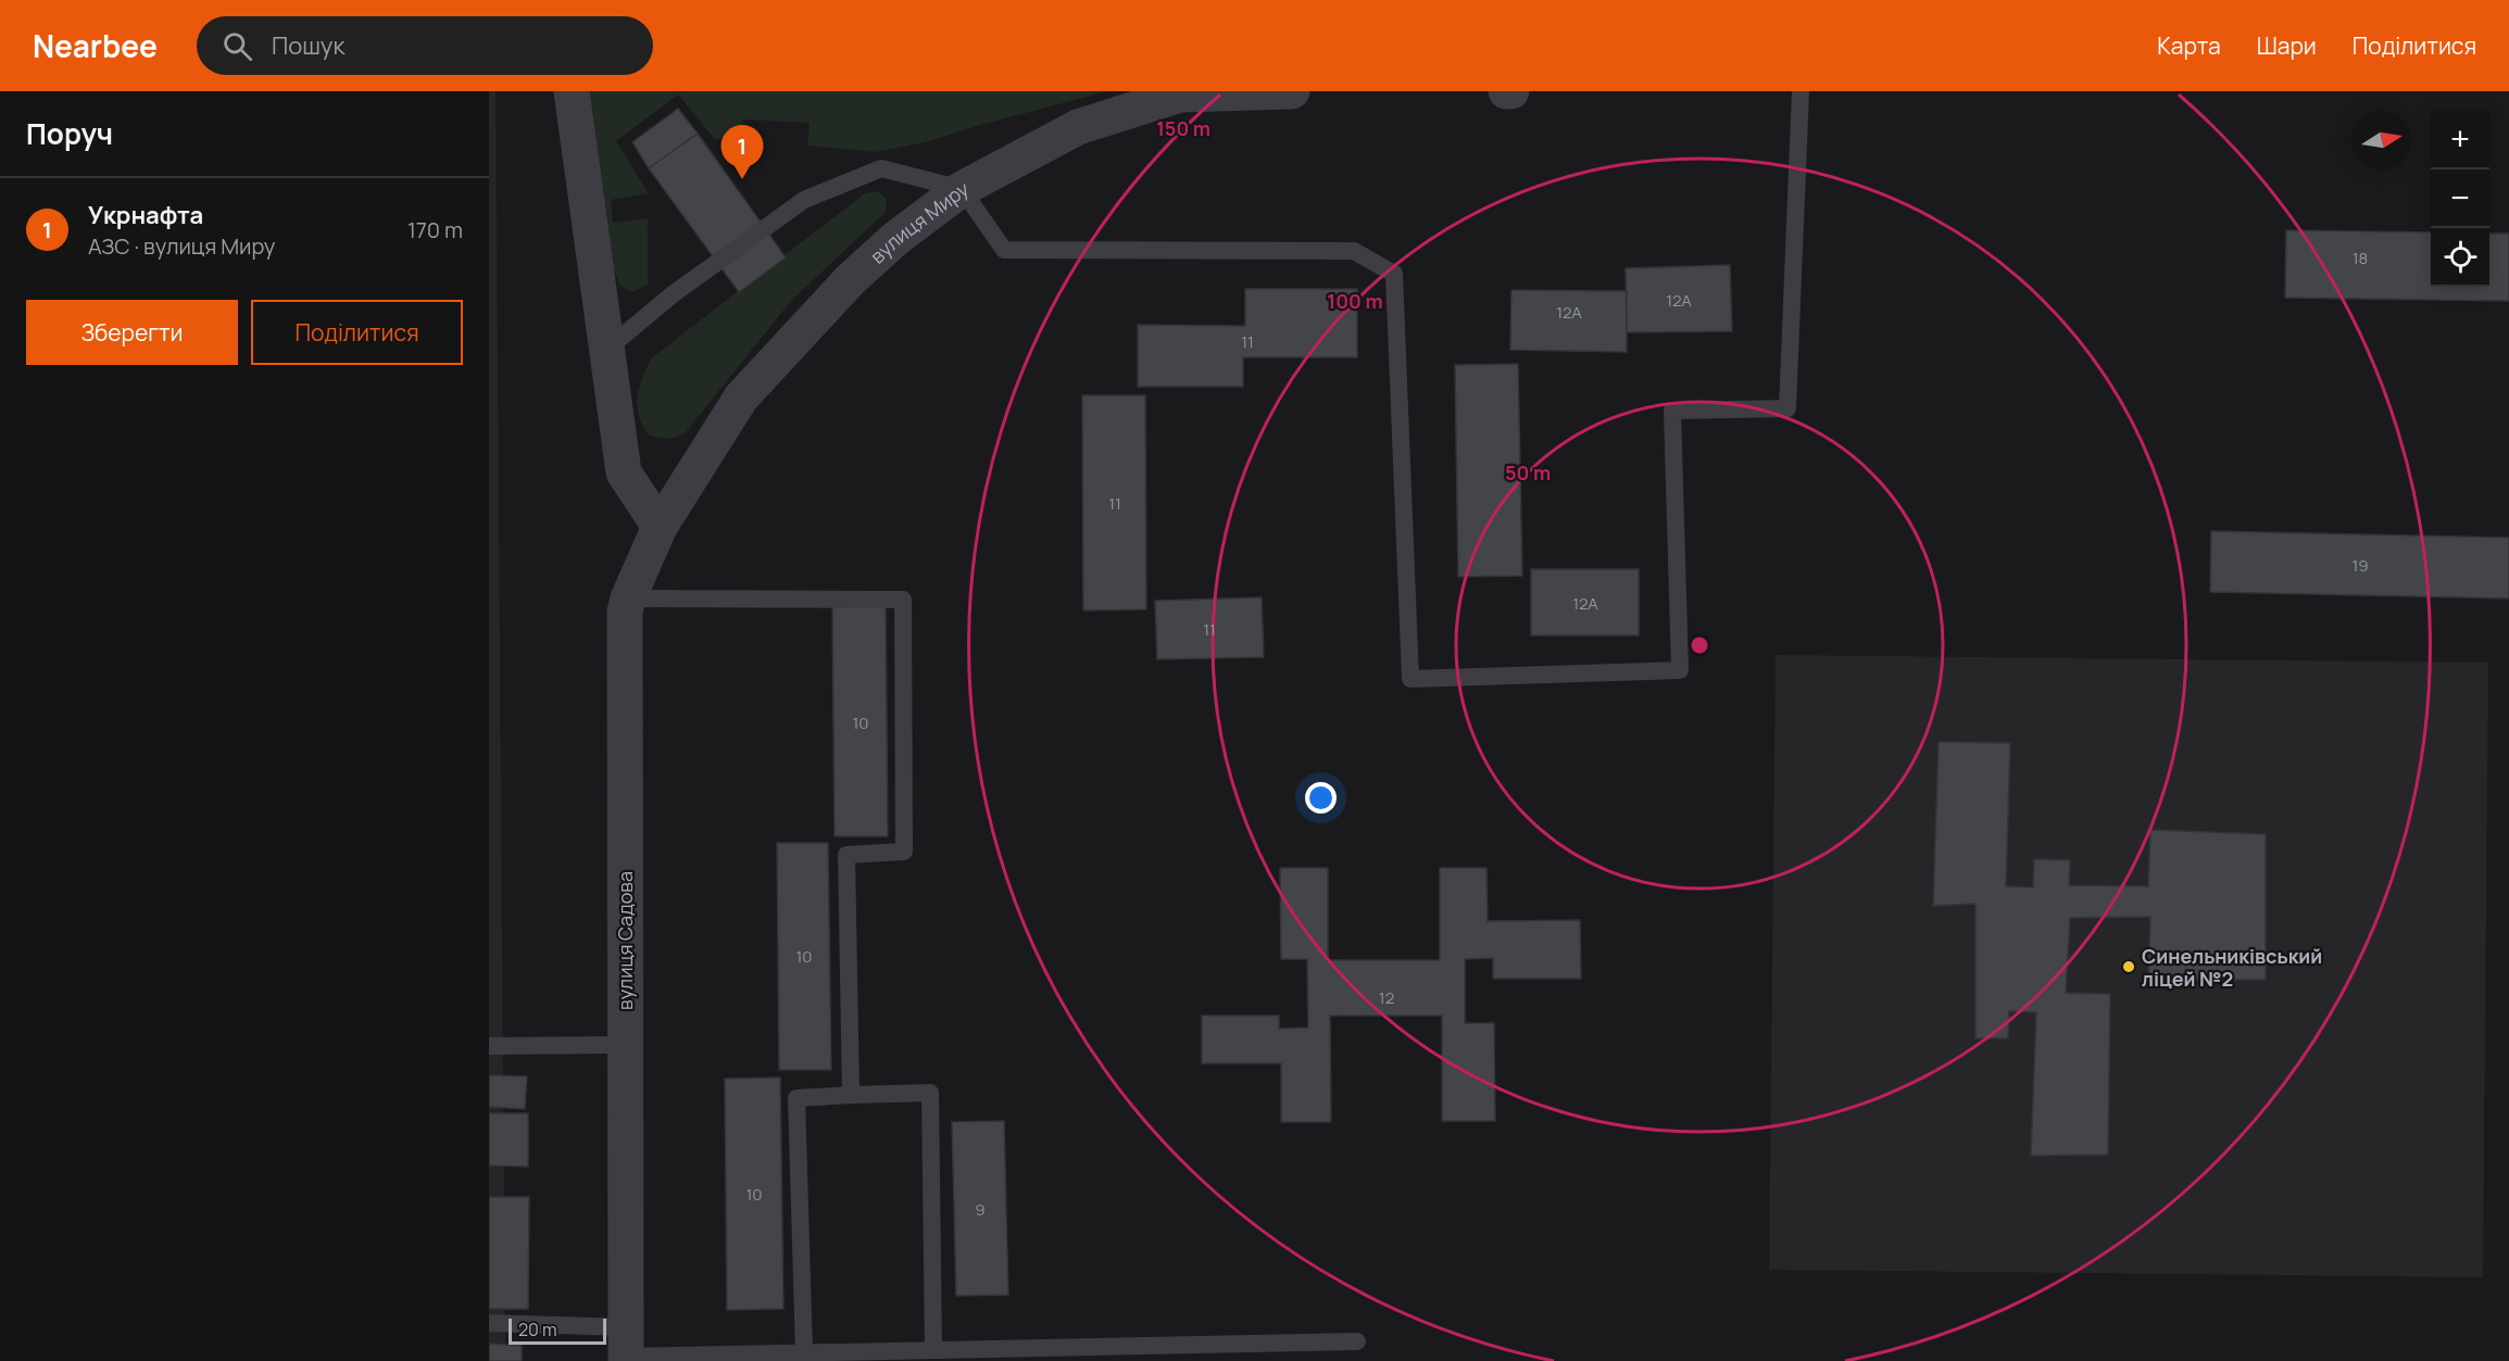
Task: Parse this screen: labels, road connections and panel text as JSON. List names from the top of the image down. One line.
{"streets":{"street":["вулиця Миру","вулиця Садова"]},"crossings":[["вулиця Миру","вулиця Садова"]],"places":["Синельниківський ліцей №2"],"house_numbers":["18","12А","12А","11","11","19","12А","11","10","10","12","10","9"],"scale_bar":"20 m","north":"right","page":{"header":"Nearbee","search":"Пошук","nav":["Карта","Шари","Поділитися"],"heading":"Поруч","map_buttons":["+","−"],"pins":"1","list":[{"mark":"1","name":"Укрнафта","note":"АЗС · вулиця Миру","value":"170 m"}],"buttons":["Зберегти","Поділитися"],"scale":"20 m"},"rings":["150 m","100 m","50 m"]}
